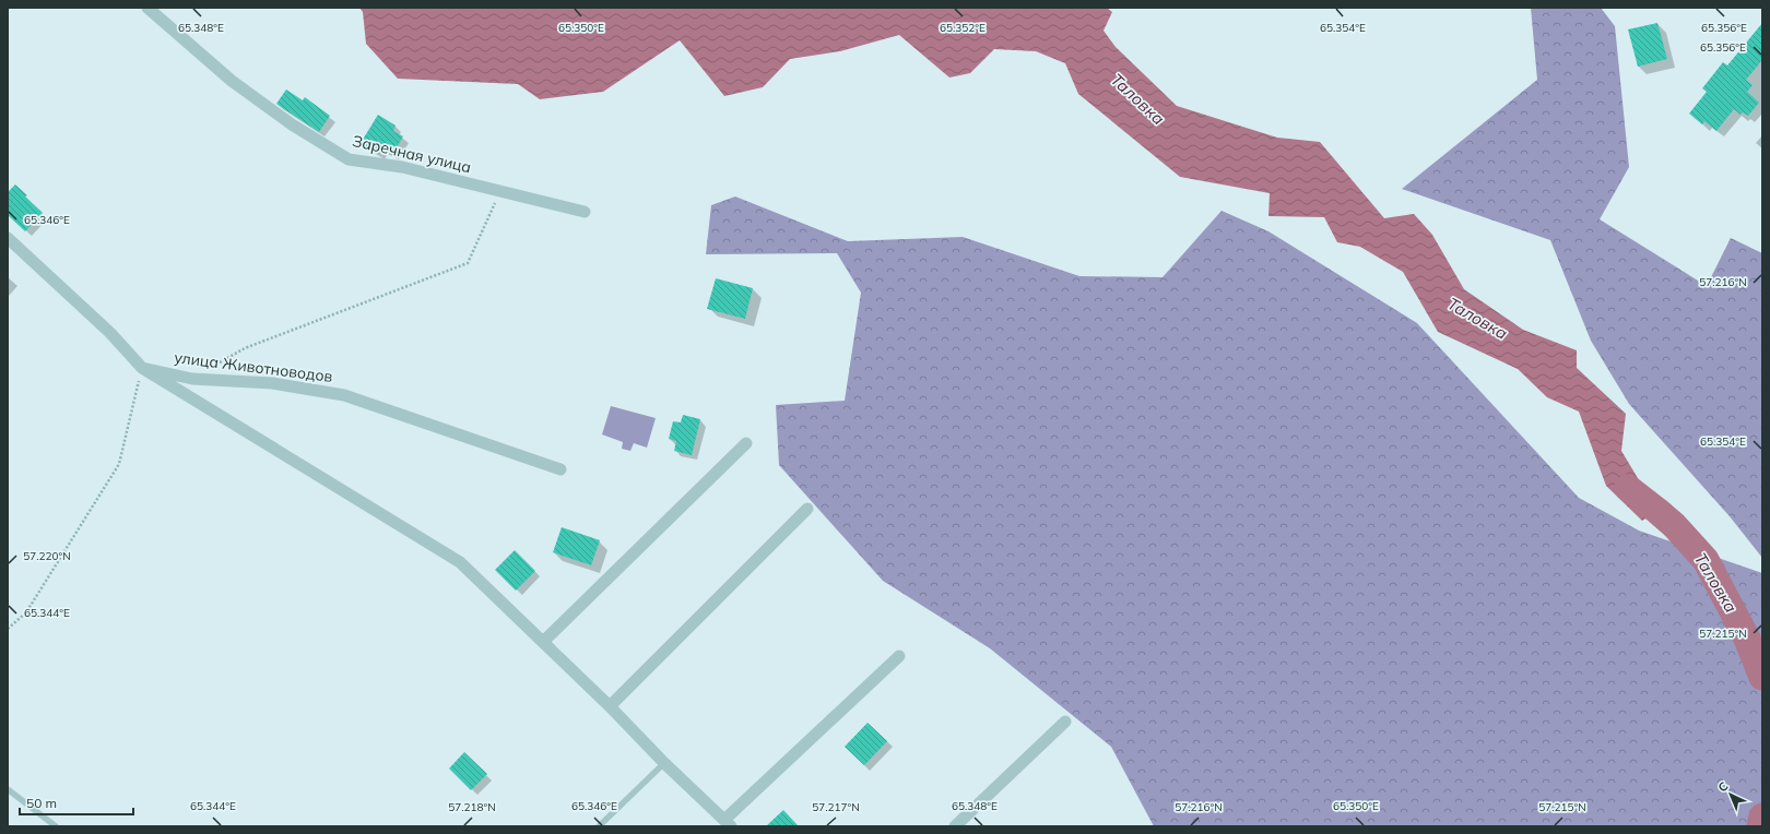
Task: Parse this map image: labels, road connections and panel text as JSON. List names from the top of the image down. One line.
{"streets":{"street":["Заречная улица","улица Животноводов"]},"water":["Таловка"],"scale_bar":"50 m","north":"top left","coordinates":["65.356°E","65.348°E","65.350°E","65.352°E","65.354°E","65.346°E","57.216°N","57.220°N","65.344°E","57.215°N","57.218°N","57.217°N"]}
